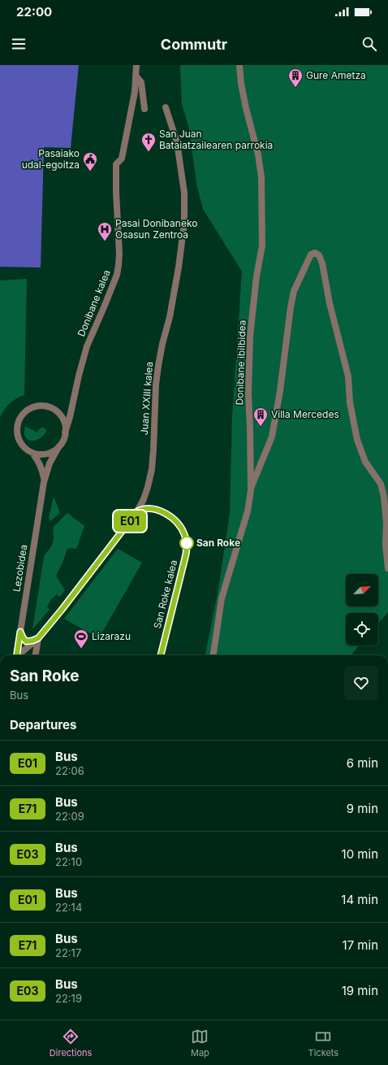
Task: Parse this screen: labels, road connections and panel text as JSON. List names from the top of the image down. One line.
{"streets":{"street":["Donibane kalea","Donibane ibilbidea","Juan XXIII kalea","Lezobidea","San Roke kalea"]},"crossings":[["Donibane kalea","Lezobidea"],["Juan XXIII kalea","San Roke kalea"]],"places":{"building":["Gure Ametza","Villa Mercedes"],"church":["San Juan Bataiatzailearen parrokia"],"public building":["Pasaiako udal-egoitza"],"hospital":["Pasai Donibaneko Osasun Zentroa"],"other":["San Roke"],"sports":["Lizarazu"]},"lines":["bus line E01"],"north":"top right","page":{"status":"22:00","header":"Commutr","on_map":"E01","heading":[["San Roke","Bus"],"Departures"],"list":[{"mark":"E01","name":"Bus","note":"22:06","value":"6 min"},{"mark":"E71","name":"Bus","note":"22:09","value":"9 min"},{"mark":"E03","name":"Bus","note":"22:10","value":"10 min"},{"mark":"E01","name":"Bus","note":"22:14","value":"14 min"},{"mark":"E71","name":"Bus","note":"22:17","value":"17 min"},{"mark":"E03","name":"Bus","note":"22:19","value":"19 min"}],"tabs":["Directions","Map","Tickets"]}}
